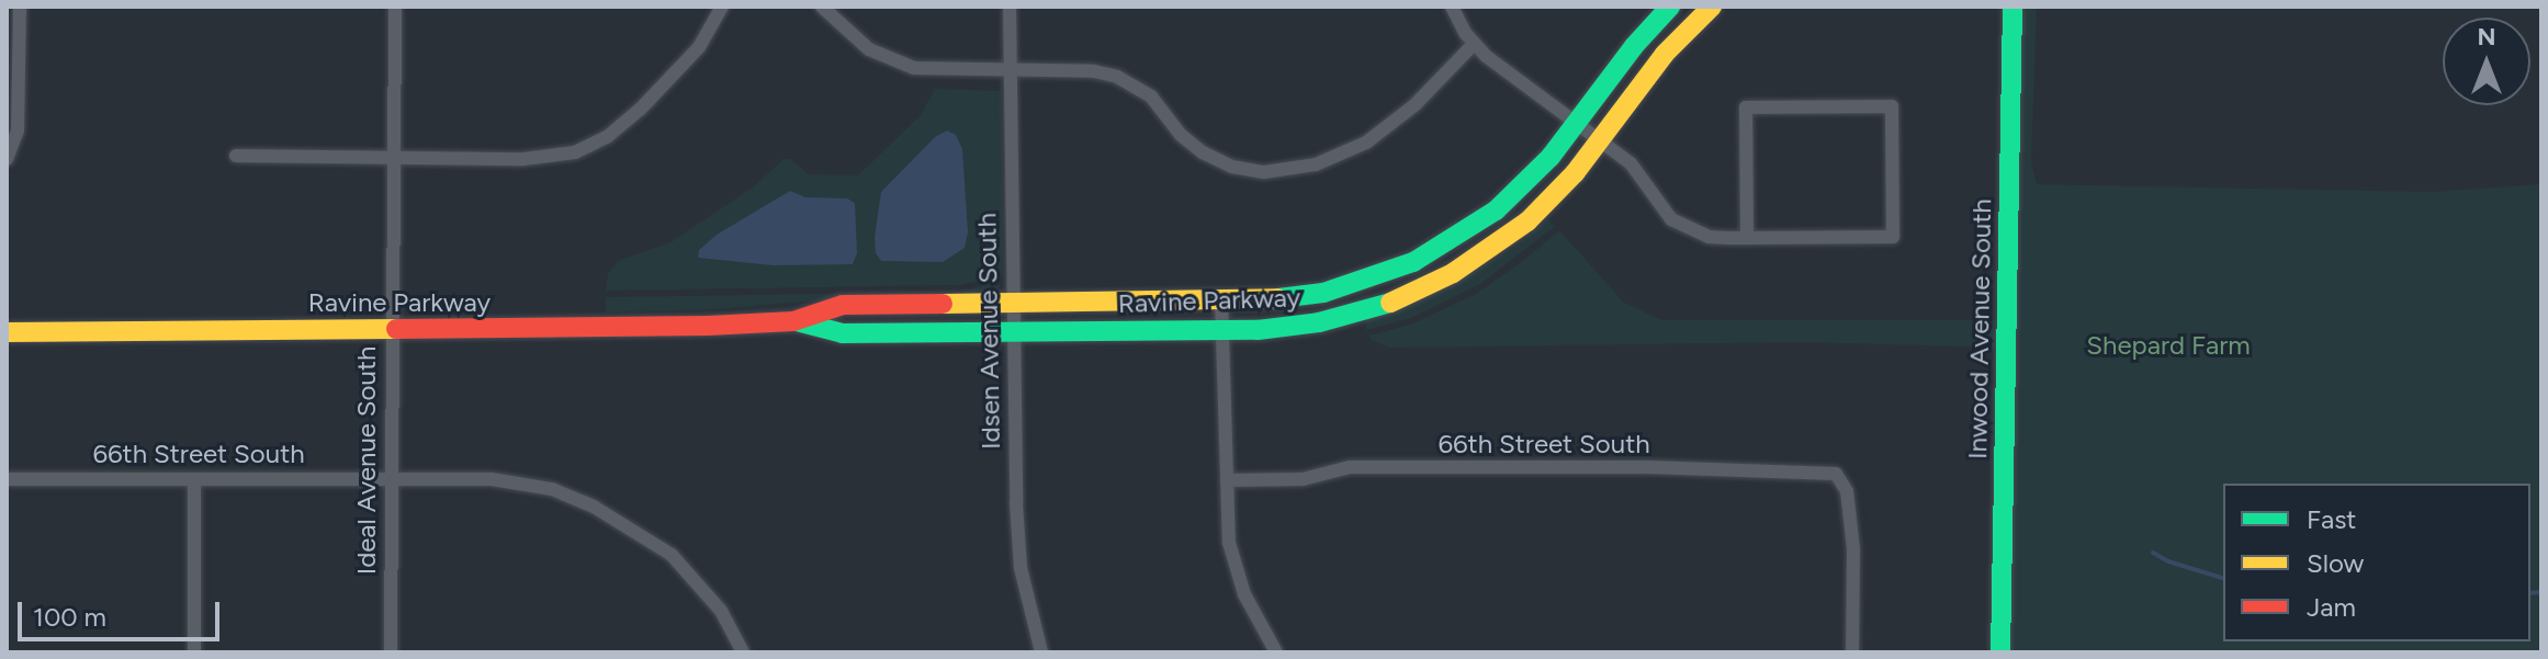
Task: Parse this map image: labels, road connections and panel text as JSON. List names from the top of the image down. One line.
{"streets":{"street":["Ravine Parkway","Inwood Avenue South","Idsen Avenue South","66th Street South","Ideal Avenue South"]},"crossings":[["Ravine Parkway","Idsen Avenue South"],["Ravine Parkway","Ideal Avenue South"],["66th Street South","Ideal Avenue South"]],"parks":["Shepard Farm"],"legend":["Fast","Slow","Jam"],"scale_bar":"100 m","north":"top"}
